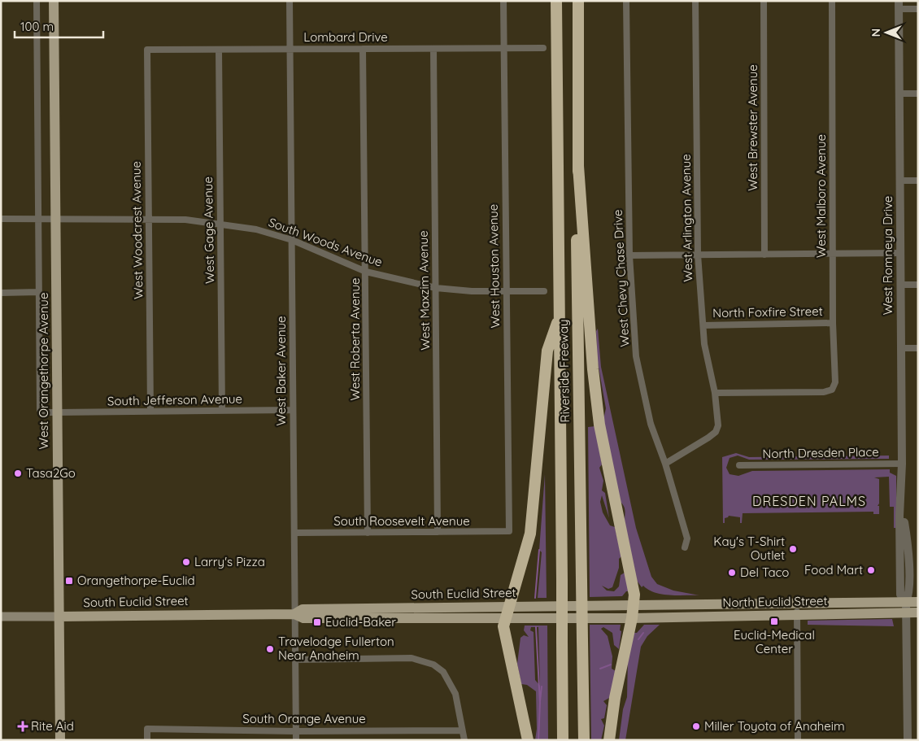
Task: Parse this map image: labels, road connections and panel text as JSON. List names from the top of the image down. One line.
{"streets":{"highway":["Riverside Freeway"],"main road":["West Orangethorpe Avenue","South Euclid Street","North Euclid Street"],"street":["Lombard Drive","West Brewster Avenue","West Malboro Avenue","West Arlington Avenue","West Woodcrest Avenue","West Gage Avenue","South Woods Avenue","West Romneya Drive","West Houston Avenue","West Chevy Chase Drive","West Maxzim Avenue","North Foxfire Street","West Roberta Avenue","West Baker Avenue","South Jefferson Avenue","North Dresden Place","South Roosevelt Avenue","South Orange Avenue"]},"crossings":[["Lombard Drive","West Woodcrest Avenue"],["Lombard Drive","West Gage Avenue"],["Lombard Drive","West Houston Avenue"],["Lombard Drive","West Maxzim Avenue"],["Lombard Drive","West Roberta Avenue"],["Lombard Drive","West Baker Avenue"],["West Malboro Avenue","West Arlington Avenue"],["West Malboro Avenue","North Foxfire Street"],["West Arlington Avenue","West Chevy Chase Drive"],["West Arlington Avenue","North Foxfire Street"],["West Woodcrest Avenue","South Woods Avenue"],["West Woodcrest Avenue","South Jefferson Avenue"],["West Gage Avenue","South Woods Avenue"],["West Gage Avenue","South Jefferson Avenue"],["South Woods Avenue","West Houston Avenue"],["South Woods Avenue","West Maxzim Avenue"],["South Woods Avenue","West Roberta Avenue"],["South Woods Avenue","West Orangethorpe Avenue"],["South Woods Avenue","West Baker Avenue"],["West Romneya Drive","North Dresden Place"],["West Romneya Drive","North Euclid Street"],["West Houston Avenue","South Roosevelt Avenue"],["West Maxzim Avenue","South Roosevelt Avenue"],["West Roberta Avenue","South Roosevelt Avenue"],["West Orangethorpe Avenue","South Jefferson Avenue"],["West Orangethorpe Avenue","South Euclid Street"],["West Baker Avenue","South Jefferson Avenue"],["West Baker Avenue","South Roosevelt Avenue"],["West Baker Avenue","South Euclid Street"],["West Baker Avenue","South Orange Avenue"],["South Euclid Street","North Euclid Street"]],"districts":["DRESDEN PALMS"],"places":{"other":["Tasa2Go","Kay's T-Shirt Outlet","Larry's Pizza","Food Mart","Del Taco","Travelodge Fullerton Near Anaheim","Miller Toyota of Anaheim"],"transit":["Orangethorpe-Euclid","Euclid-Medical Center","Euclid-Baker"],"health":["Rite Aid"]},"scale_bar":"100 m","north":"left"}
